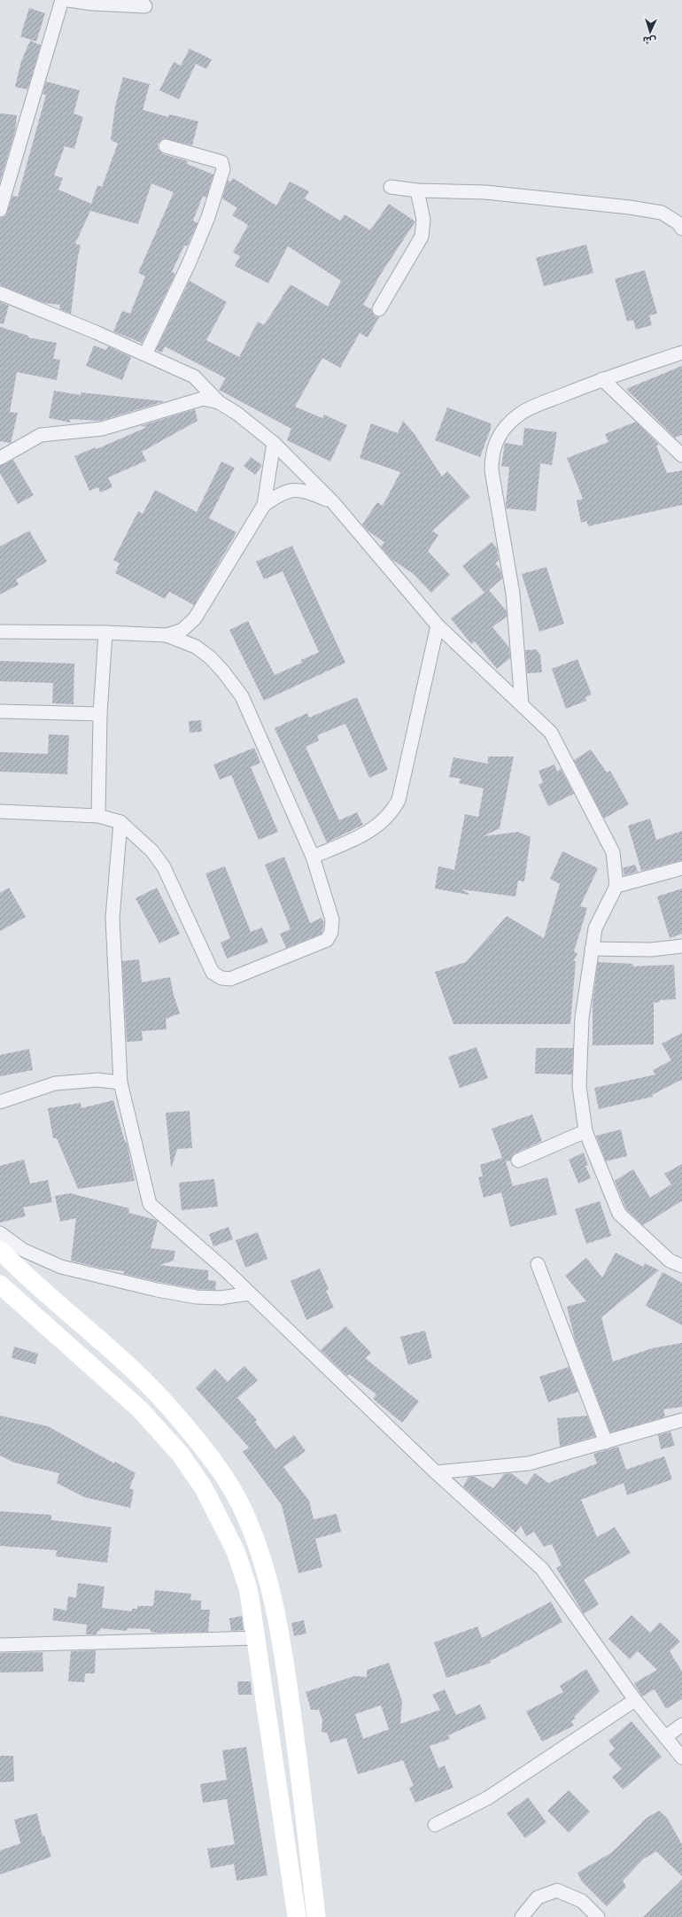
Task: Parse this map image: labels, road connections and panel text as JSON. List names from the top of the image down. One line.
{"north":"bottom"}
